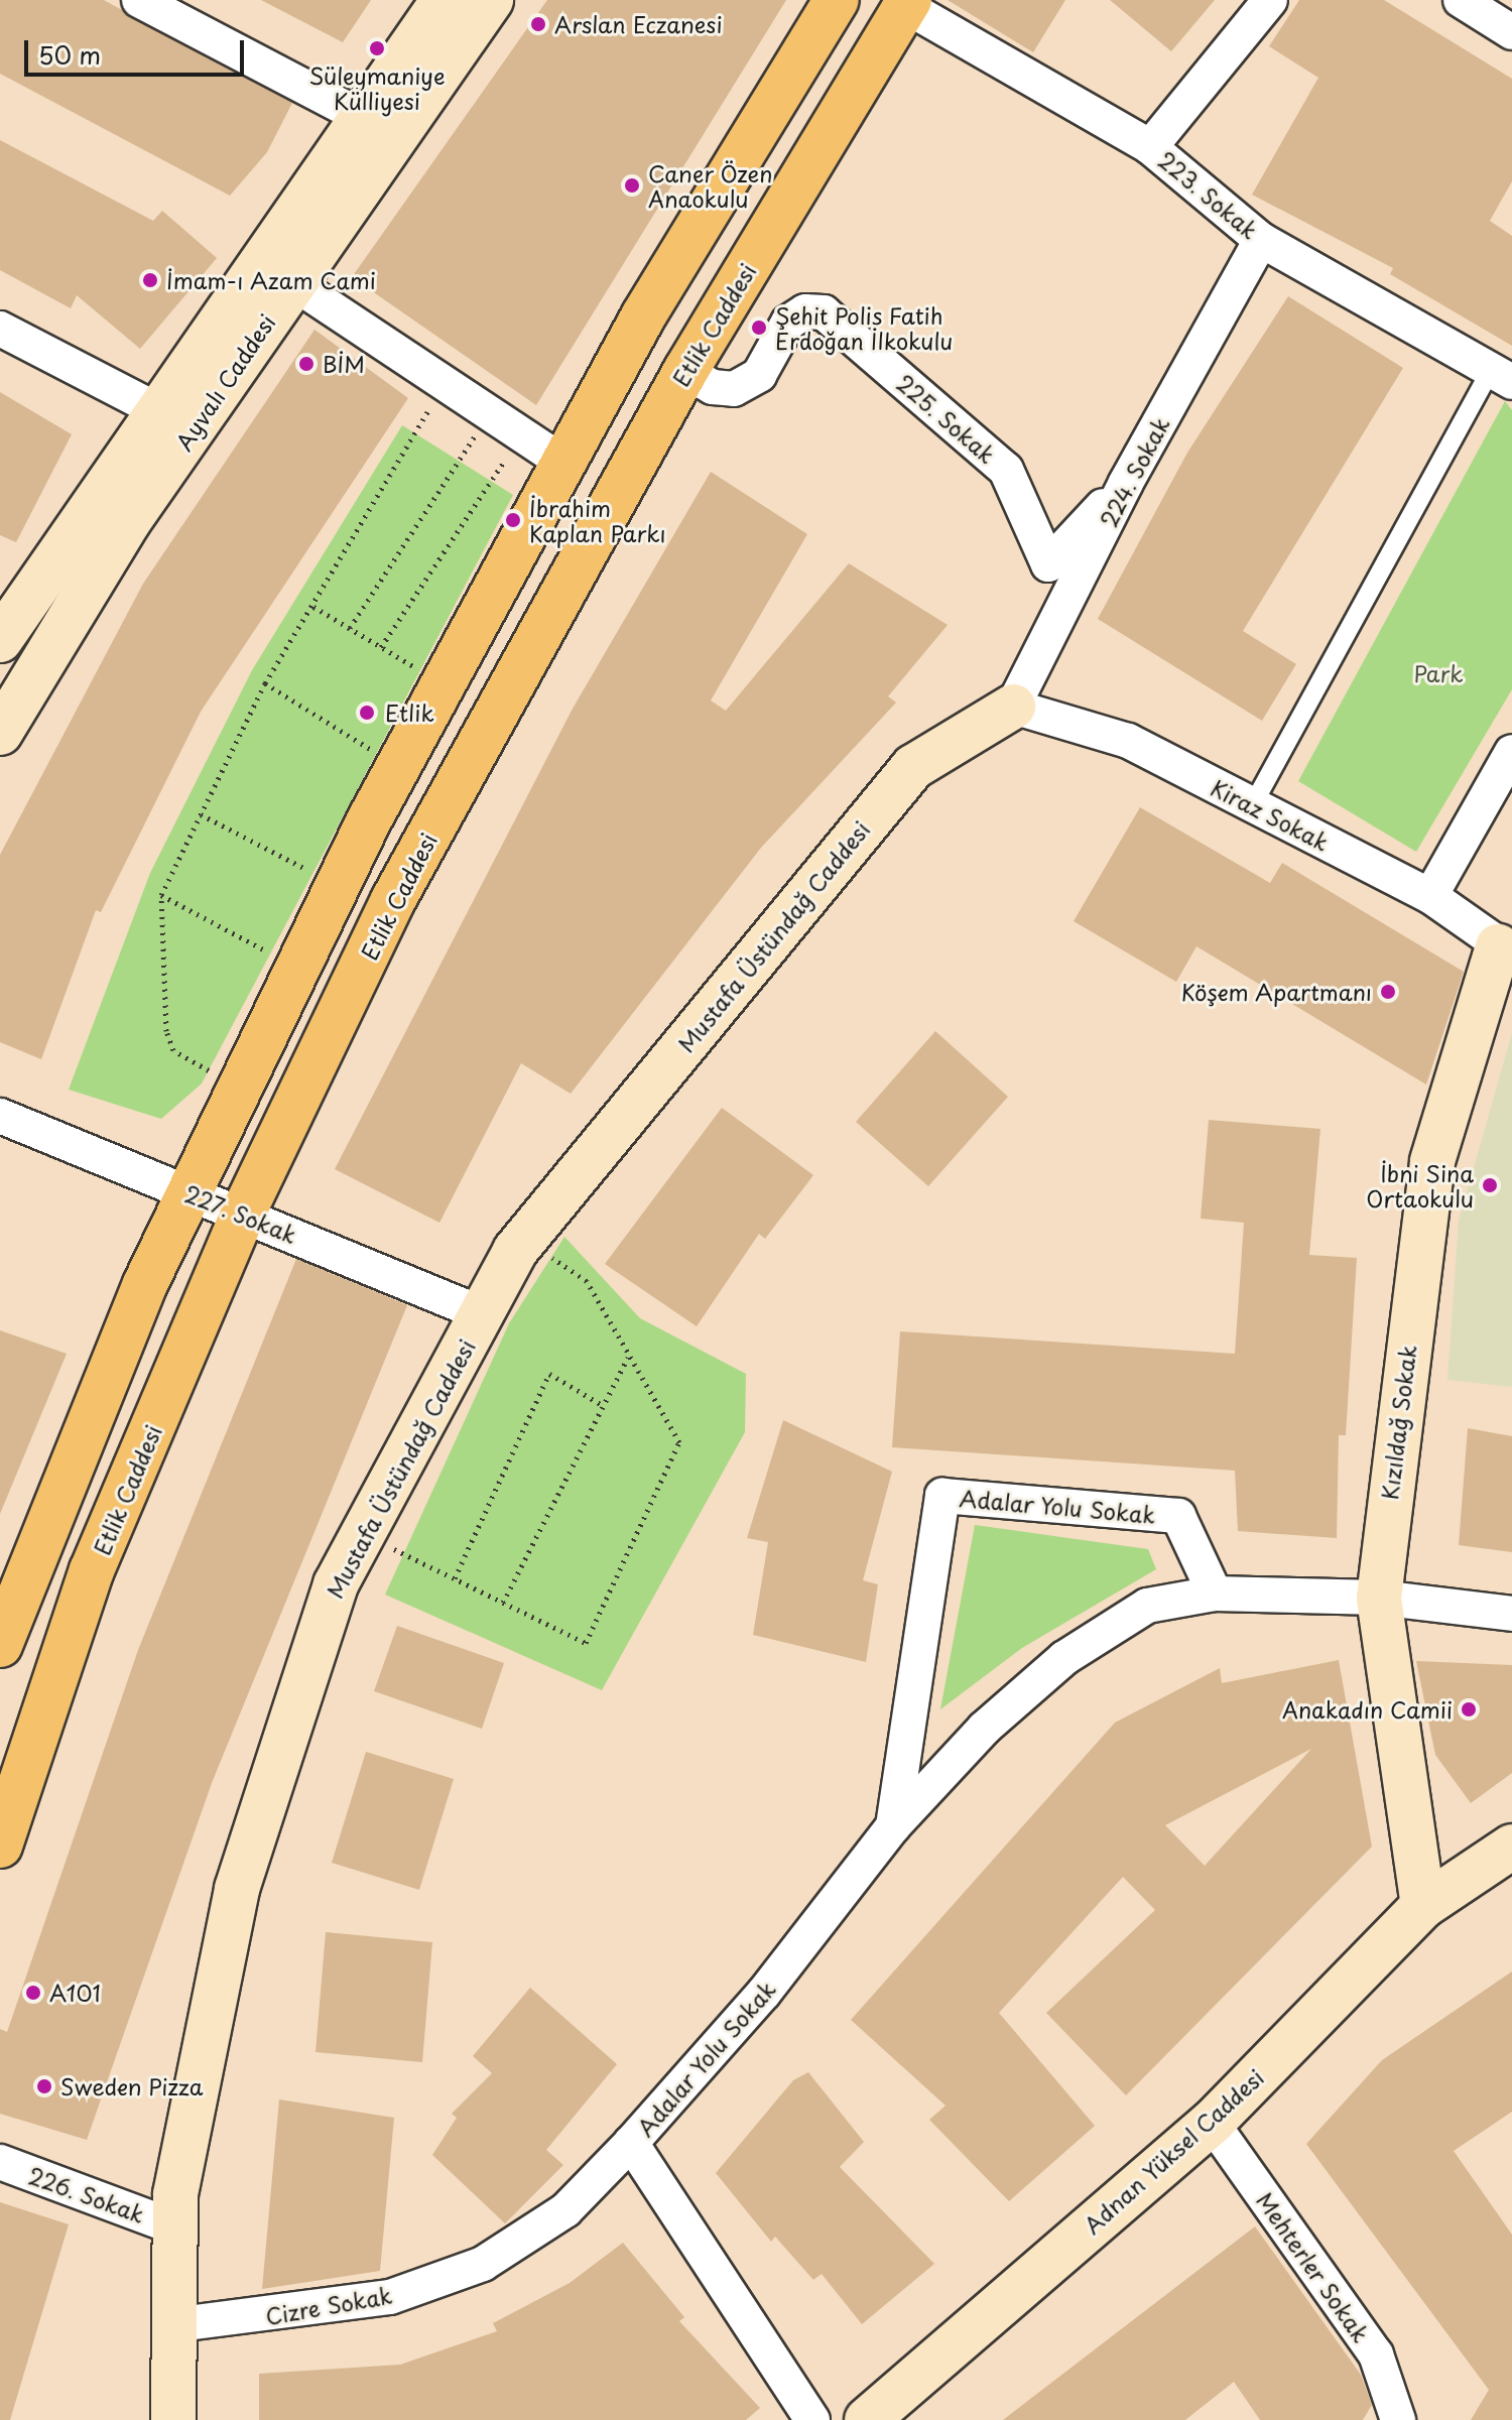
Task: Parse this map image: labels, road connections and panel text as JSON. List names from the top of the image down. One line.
{"streets":{"main road":["Etlik Caddesi"],"street":["223. Sokak","Ayvalı Caddesi","225. Sokak","224. Sokak","Kiraz Sokak","Mustafa Üstündağ Caddesi","227. Sokak","Kızıldağ Sokak","Adalar Yolu Sokak","Adnan Yüksel Caddesi","226. Sokak","Mehterler Sokak","Cizre Sokak"]},"crossings":[["223. Sokak","Etlik Caddesi"],["223. Sokak","224. Sokak"],["Etlik Caddesi","225. Sokak"],["Etlik Caddesi","227. Sokak"],["225. Sokak","224. Sokak"],["224. Sokak","Kiraz Sokak"],["224. Sokak","Mustafa Üstündağ Caddesi"],["Kiraz Sokak","Mustafa Üstündağ Caddesi"],["Kiraz Sokak","Kızıldağ Sokak"],["Mustafa Üstündağ Caddesi","227. Sokak"],["Mustafa Üstündağ Caddesi","226. Sokak"],["Mustafa Üstündağ Caddesi","Cizre Sokak"],["Kızıldağ Sokak","Adalar Yolu Sokak"],["Kızıldağ Sokak","Adnan Yüksel Caddesi"],["Adalar Yolu Sokak","Cizre Sokak"],["Adnan Yüksel Caddesi","Mehterler Sokak"]],"parks":["Park"],"places":["Arslan Eczanesi","Süleymaniye Külliyesi","Caner Özen Anaokulu","İmam-ı Azam Cami","Şehit Polis Fatih Erdoğan İlkokulu","BİM","İbrahim Kaplan Parkı","Etlik","Köşem Apartmanı","İbni Sina Ortaokulu","Anakadın Camii","A101","Sweden Pizza"],"scale_bar":"50 m"}
